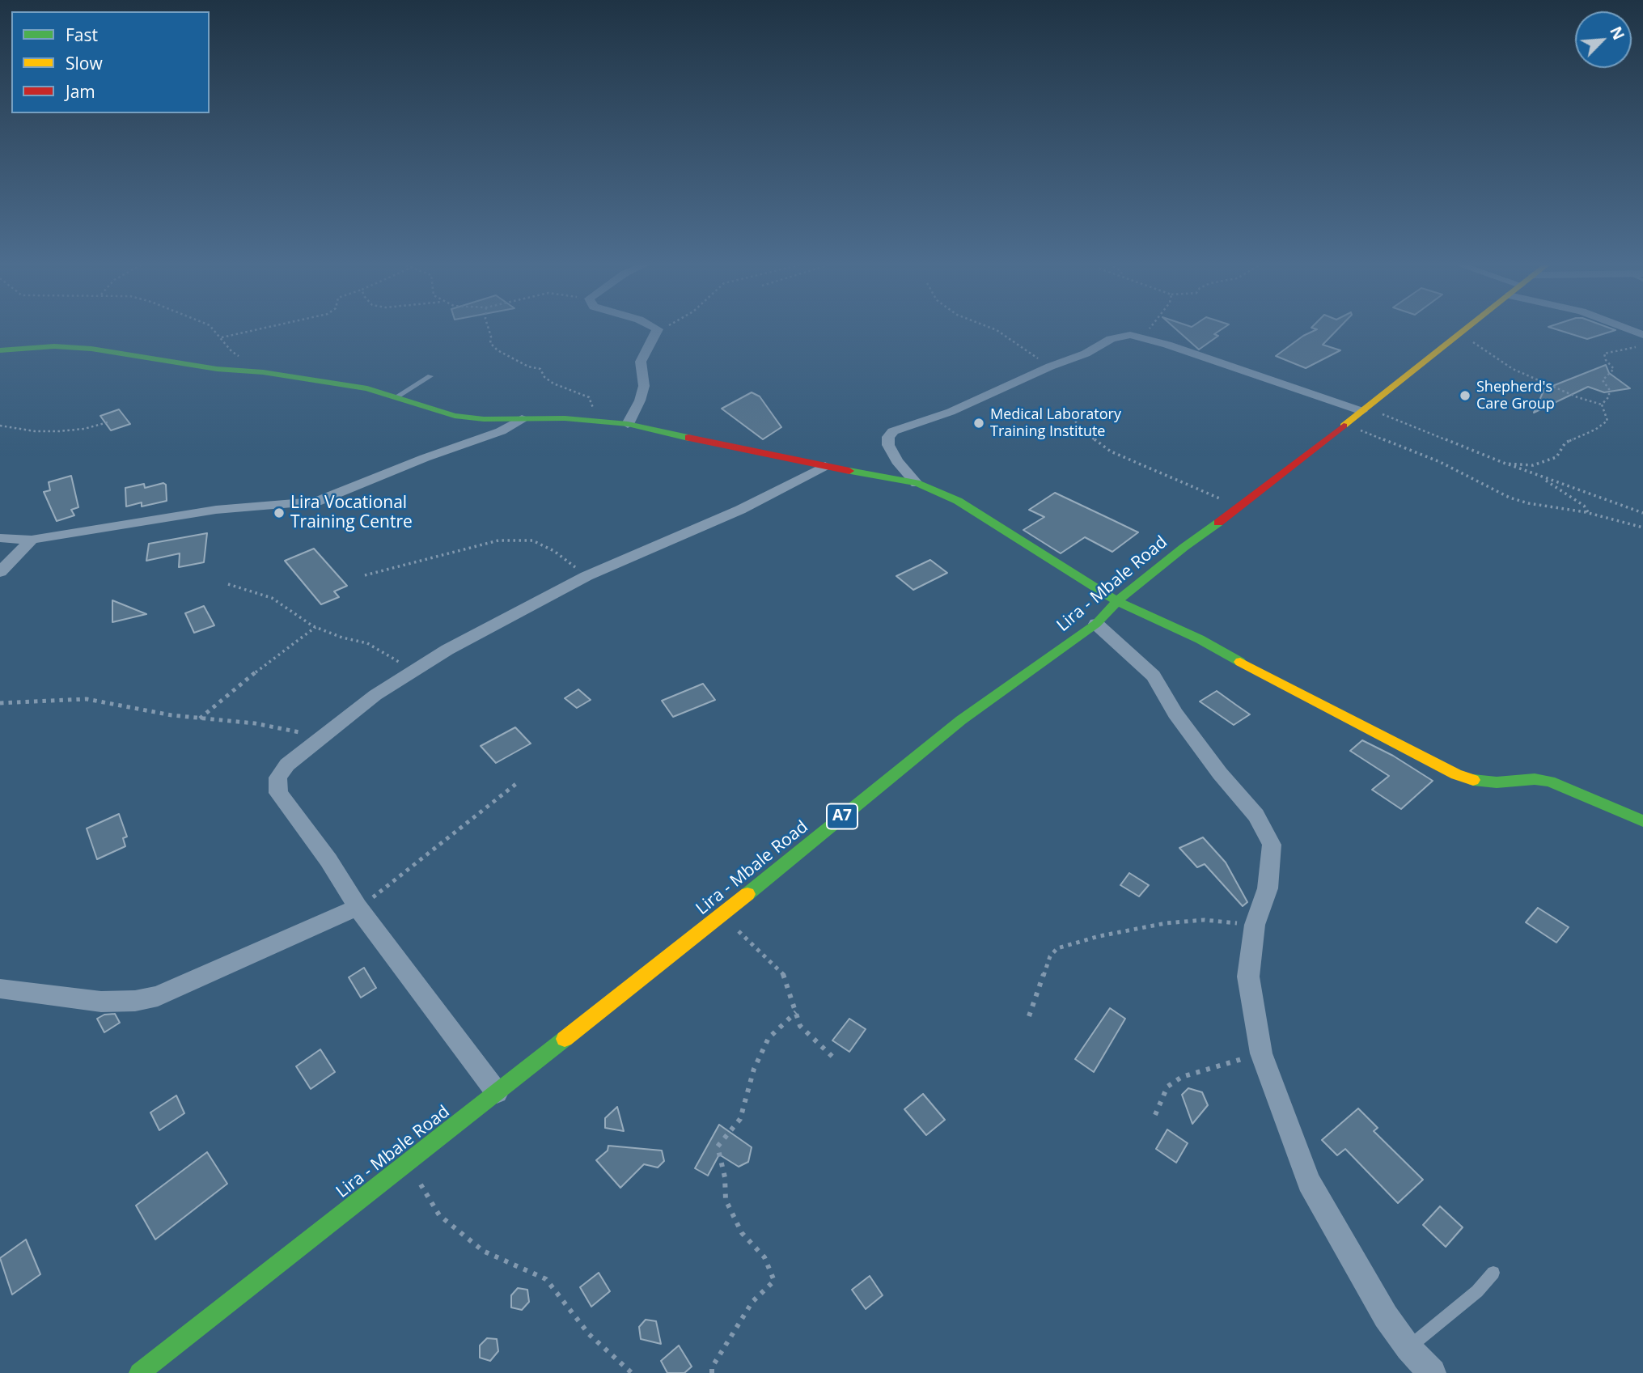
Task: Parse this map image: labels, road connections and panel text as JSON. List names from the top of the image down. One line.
{"streets":{"main road":["Lira - Mbale Road","A7"]},"places":["Shepherd's Care Group","Medical Laboratory Training Institute","Lira Vocational Training Centre"],"legend":["Fast","Slow","Jam"],"north":"top right"}
